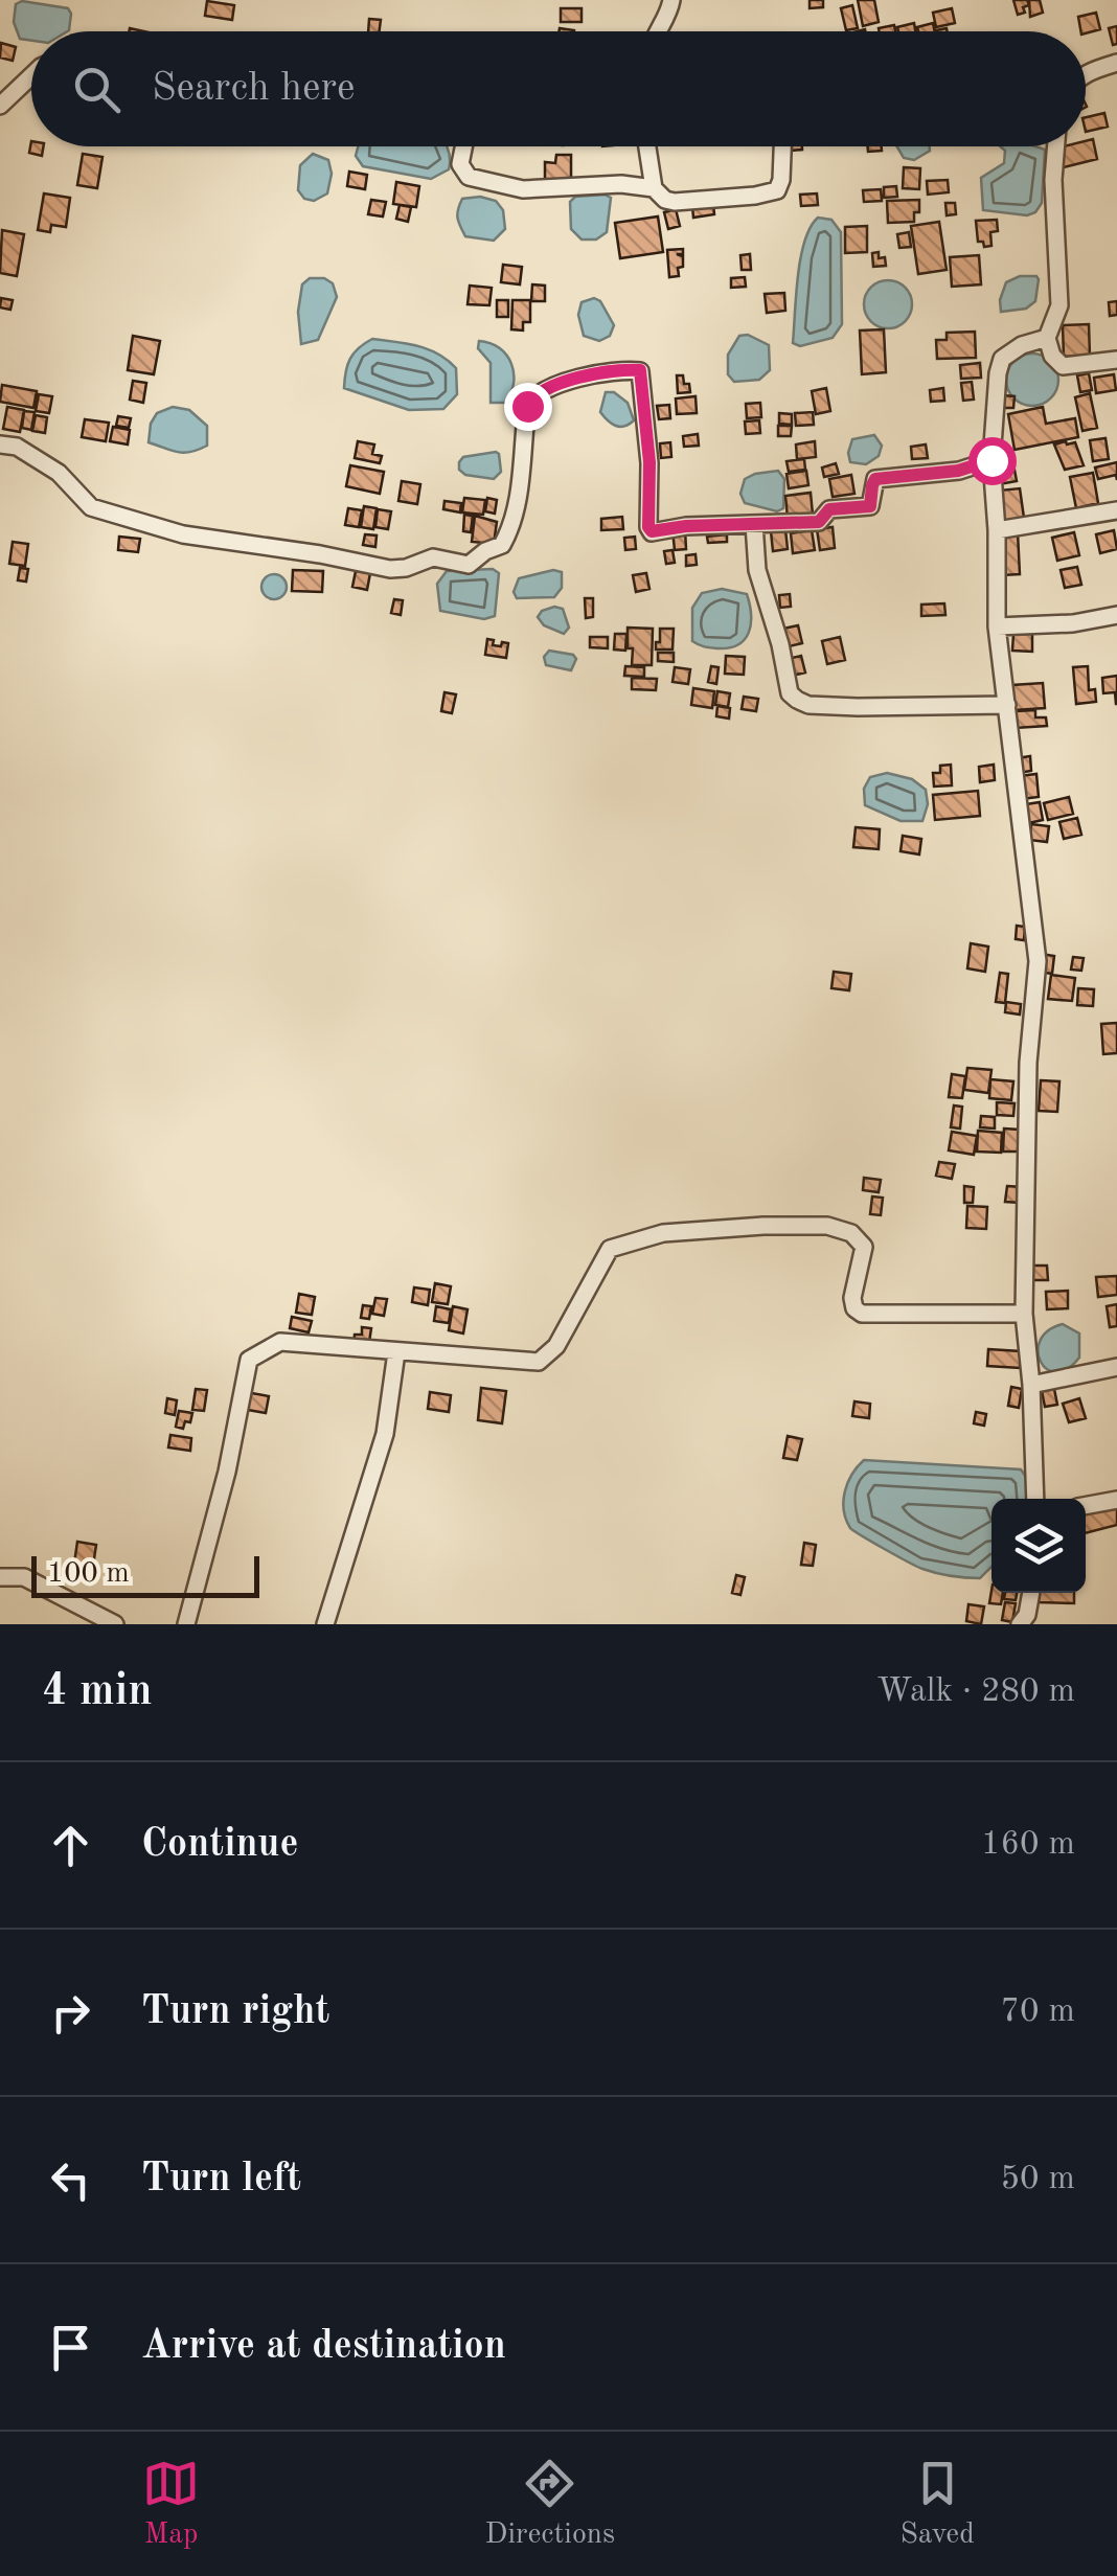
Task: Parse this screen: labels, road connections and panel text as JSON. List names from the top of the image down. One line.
{"scale_bar":"100 m","page":{"search":"Search here","scale":"100 m","heading":["4 min","Walk · 280 m"],"list":[["Continue","160 m"],["Turn right","70 m"],["Turn left","50 m"],"Arrive at destination"],"nav":["Map","Directions","Saved"]}}
